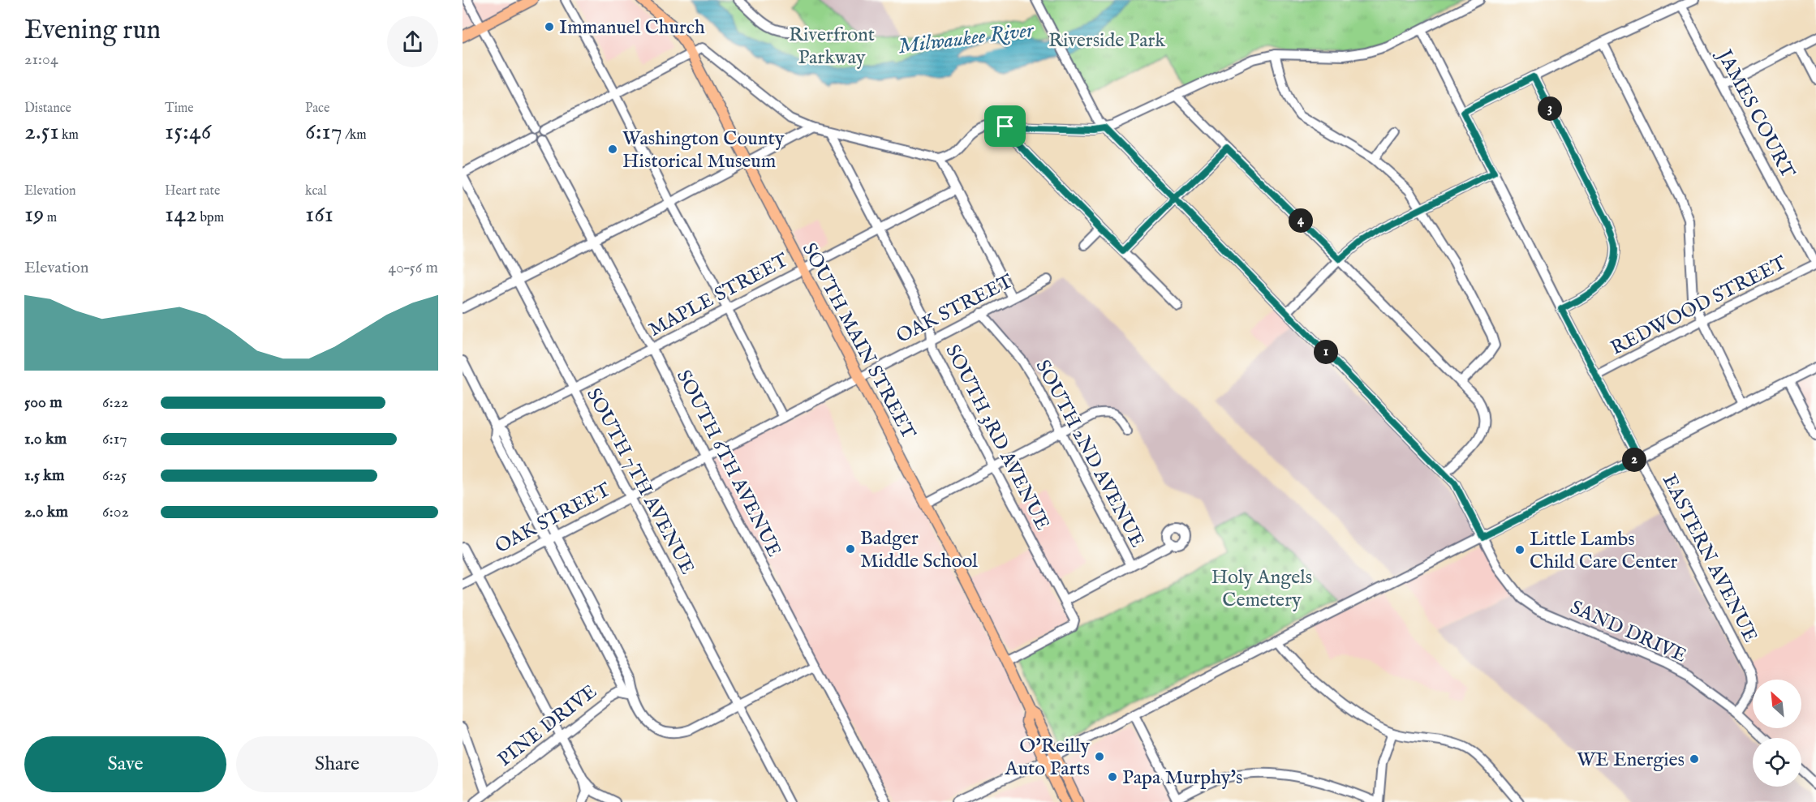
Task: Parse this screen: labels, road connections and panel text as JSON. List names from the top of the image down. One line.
{"streets":{"main road":["SOUTH MAIN STREET"],"street":["JAMES COURT","MAPLE STREET","REDWOOD STREET","OAK STREET","SOUTH 3RD AVENUE","SOUTH 2ND AVENUE","SOUTH 6TH AVENUE","SOUTH 7TH AVENUE","EASTERN AVENUE","SAND DRIVE","PINE DRIVE"]},"crossings":[["JAMES COURT","REDWOOD STREET"],["MAPLE STREET","SOUTH MAIN STREET"],["MAPLE STREET","SOUTH 3RD AVENUE"],["MAPLE STREET","SOUTH 6TH AVENUE"],["MAPLE STREET","SOUTH 7TH AVENUE"],["REDWOOD STREET","EASTERN AVENUE"],["OAK STREET","SOUTH MAIN STREET"],["OAK STREET","SOUTH 3RD AVENUE"],["OAK STREET","SOUTH 2ND AVENUE"],["OAK STREET","SOUTH 6TH AVENUE"],["OAK STREET","SOUTH 7TH AVENUE"],["SOUTH MAIN STREET","SOUTH 3RD AVENUE"],["EASTERN AVENUE","SAND DRIVE"]],"water":["Milwaukee River"],"parks":["Riverfront Parkway","Riverside Park","Holy Angels Cemetery"],"places":["Immanuel Church","Washington County Historical Museum","Badger Middle School","Little Lambs Child Care Center","O'Reilly Auto Parts","WE Energies","Papa Murphy's"],"north":"top left","page":{"heading":["Evening run","21:04"],"stats":[["Distance","2.51 km"],["Time","15:46"],["Pace","6:17 /km"],["Elevation","19 m"],["Heart rate","142 bpm"],["kcal","161"]],"pins":["3","4","1","2"],"chart":["Elevation","40–56 m"],"list":[{"name":"500 m","note":"6:22"},{"name":"1.0 km","note":"6:17"},{"name":"1.5 km","note":"6:25"},{"name":"2.0 km","note":"6:02"}],"buttons":["Save","Share"]}}
